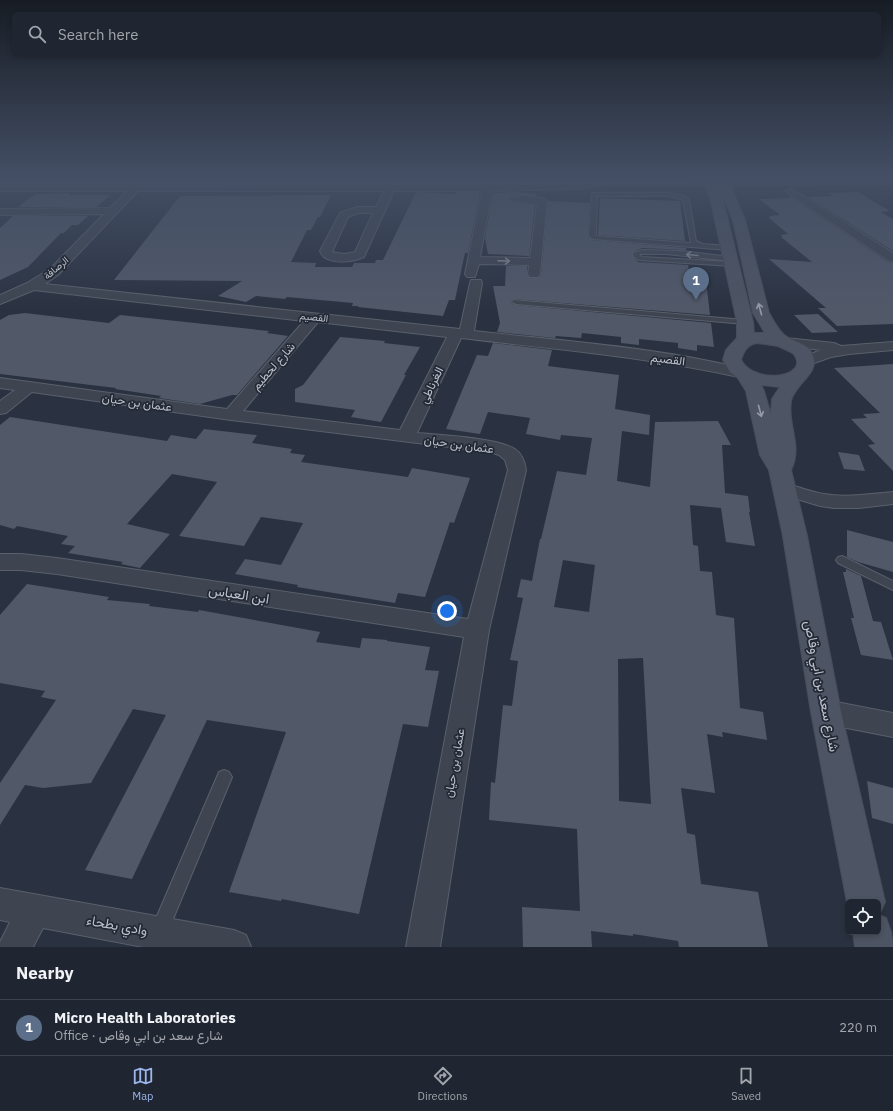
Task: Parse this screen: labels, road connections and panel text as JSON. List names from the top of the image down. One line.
{"streets":{"street":["الرصافة","القصيم","شارع لحطيم","الغرناطي","عثمان بن حيان","ابن العباس","شارع سعد بن ابي وقاص","وادي بطحاء"]},"crossings":[["الرصافة","القصيم"],["القصيم","شارع لحطيم"],["القصيم","الغرناطي"],["القصيم","شارع سعد بن ابي وقاص"],["شارع لحطيم","عثمان بن حيان"],["الغرناطي","عثمان بن حيان"],["عثمان بن حيان","ابن العباس"]],"page":{"search":"Search here","pins":"1","heading":"Nearby","list":[{"mark":"1","name":"Micro Health Laboratories","note":"Office · شارع سعد بن ابي وقاص","value":"220 m"}],"nav":["Map","Directions","Saved"]}}
